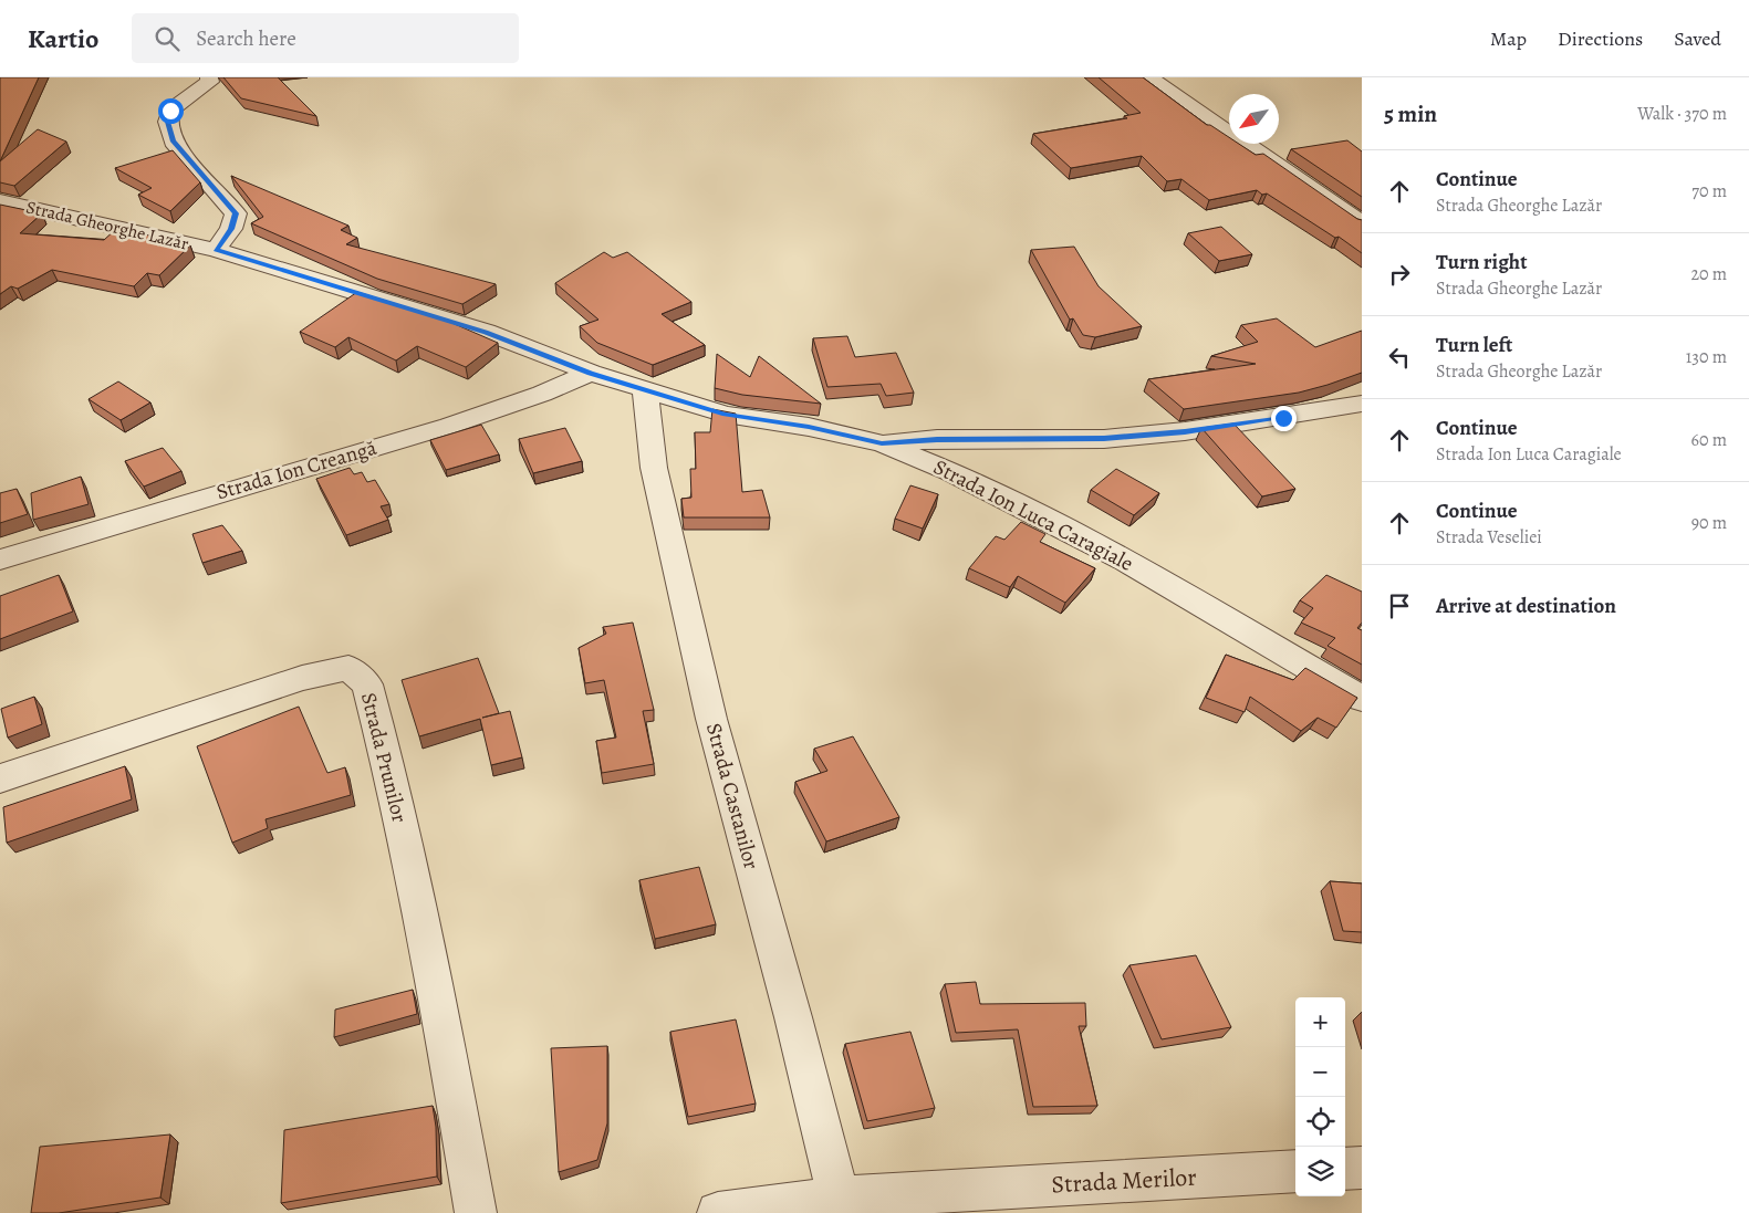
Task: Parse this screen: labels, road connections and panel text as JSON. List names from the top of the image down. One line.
{"streets":{"street":["Strada Gheorghe Lazăr","Strada Ion Creangă","Strada Ion Luca Caragiale","Strada Prunilor","Strada Castanilor","Strada Merilor"]},"crossings":[["Strada Gheorghe Lazăr","Strada Ion Creangă"],["Strada Gheorghe Lazăr","Strada Ion Luca Caragiale"],["Strada Gheorghe Lazăr","Strada Castanilor"],["Strada Ion Luca Caragiale","Strada Castanilor"],["Strada Castanilor","Strada Merilor"]],"north":"bottom left","page":{"header":"Kartio","search":"Search here","nav":["Map","Directions","Saved"],"heading":["5 min","Walk · 370 m"],"list":[["Continue","Strada Gheorghe Lazăr","70 m"],["Turn right","Strada Gheorghe Lazăr","20 m"],["Turn left","Strada Gheorghe Lazăr","130 m"],["Continue","Strada Ion Luca Caragiale","60 m"],["Continue","Strada Veseliei","90 m"],"Arrive at destination"],"map_buttons":["+","−"]}}
